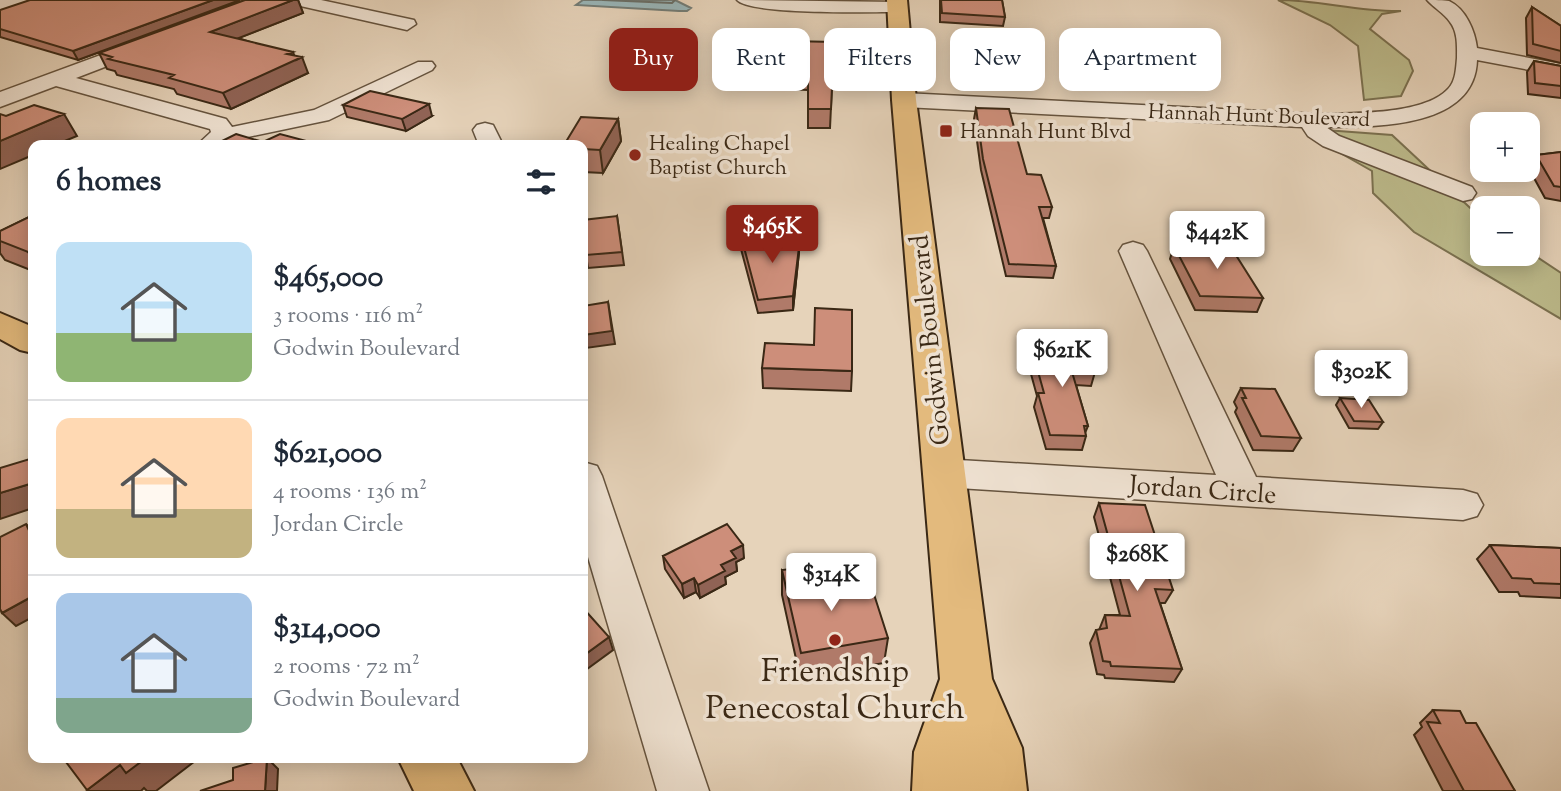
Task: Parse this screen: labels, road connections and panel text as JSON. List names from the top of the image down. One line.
{"streets":{"main road":["Godwin Boulevard"],"street":["Hannah Hunt Boulevard","Jordan Circle"]},"crossings":[["Hannah Hunt Boulevard","Godwin Boulevard"],["Godwin Boulevard","Jordan Circle"]],"places":{"transit":["Hannah Hunt Blvd"],"other":["Healing Chapel Baptist Church","Friendship Penecostal Church"]},"page":{"chip":["Buy","Rent","Filters","New","Apartment"],"map_buttons":["+","−"],"heading":"6 homes","price":["$465K","$442K","$621K","$302K","$268K","$314K"],"list":[{"name":"$465,000","note":"3 rooms · 116 m² · Godwin Boulevard"},{"name":"$621,000","note":"4 rooms · 136 m² · Jordan Circle"},{"name":"$314,000","note":"2 rooms · 72 m² · Godwin Boulevard"}]}}
